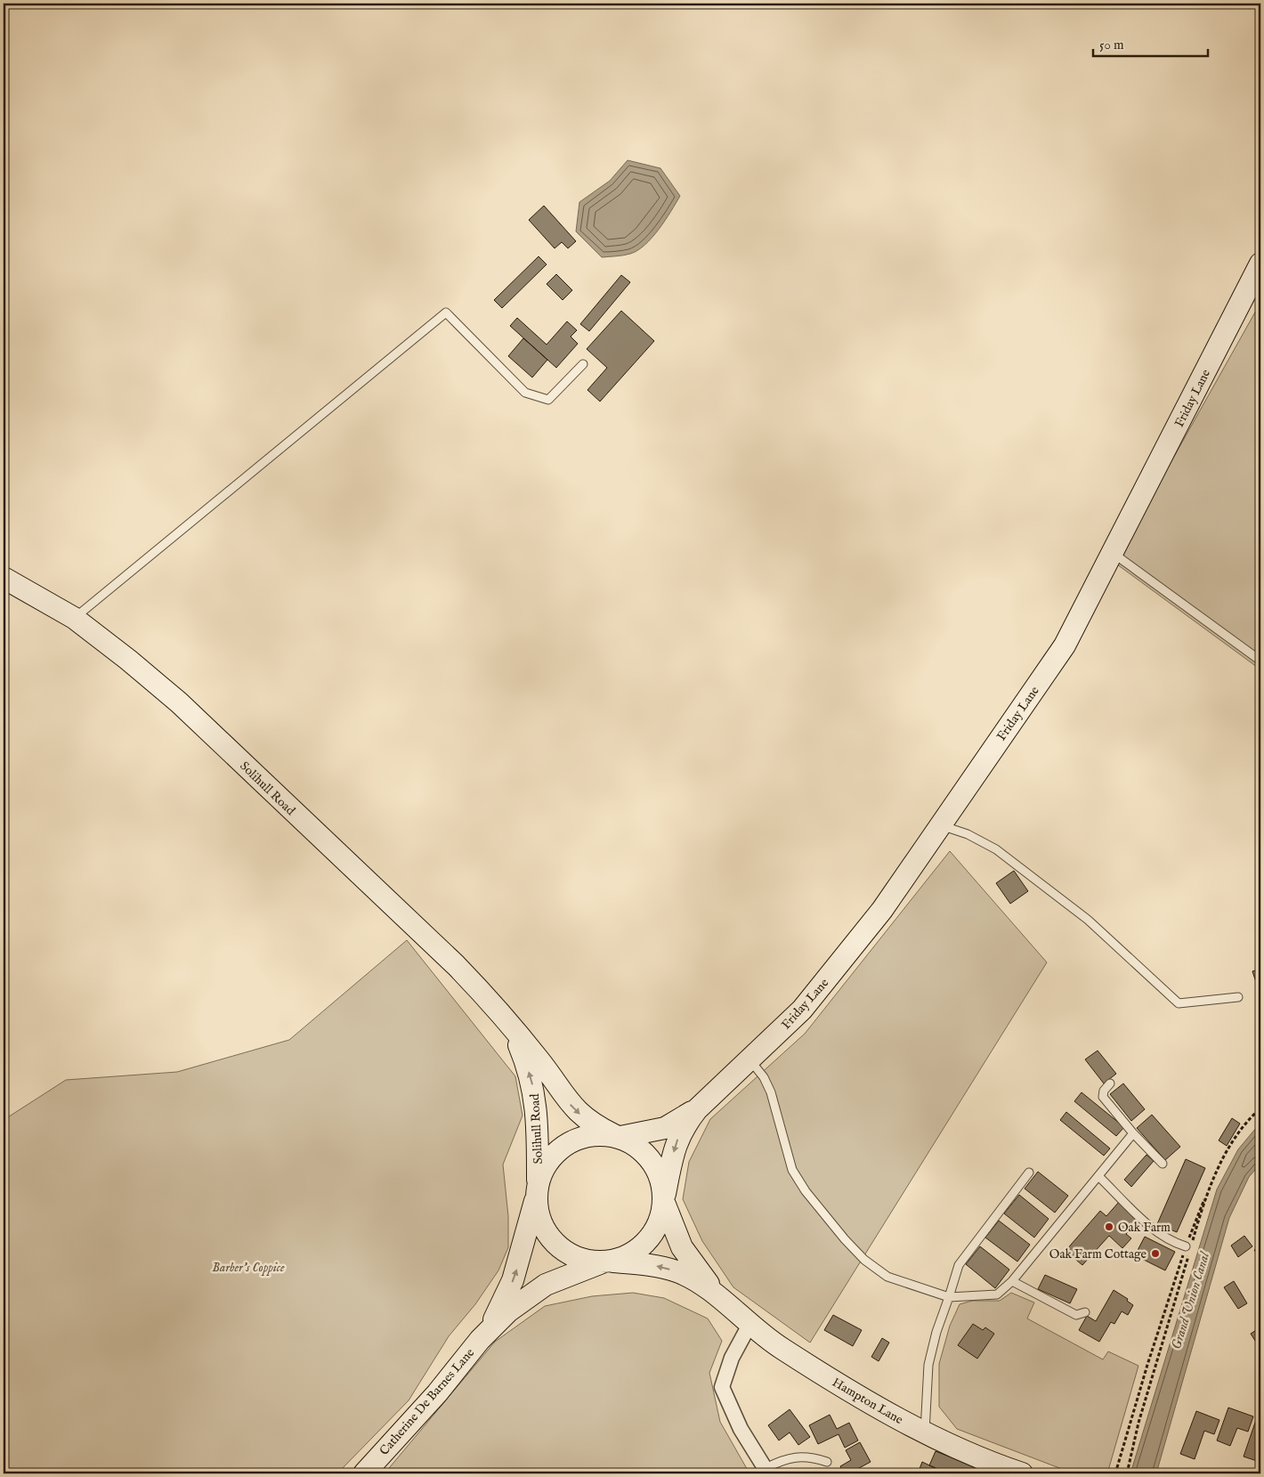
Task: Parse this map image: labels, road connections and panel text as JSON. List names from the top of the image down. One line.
{"streets":{"main road":["Friday Lane","Solihull Road","Hampton Lane","Catherine De Barnes Lane"]},"crossings":[["Friday Lane","Solihull Road"],["Friday Lane","Hampton Lane"],["Friday Lane","Catherine De Barnes Lane"],["Solihull Road","Hampton Lane"],["Solihull Road","Catherine De Barnes Lane"],["Hampton Lane","Catherine De Barnes Lane"]],"water":["Grand Union Canal"],"parks":["Barber's Coppice"],"places":["Oak Farm","Oak Farm Cottage"],"scale_bar":"50 m"}
